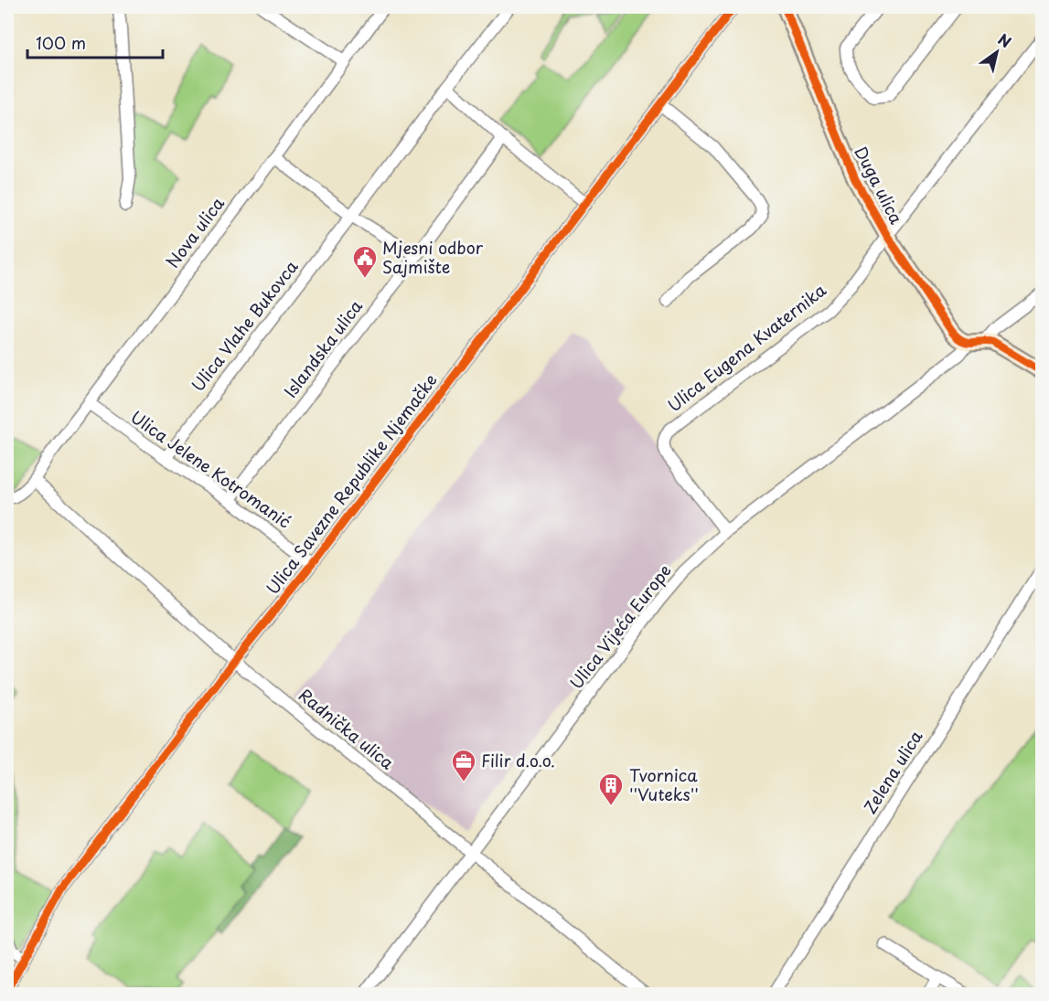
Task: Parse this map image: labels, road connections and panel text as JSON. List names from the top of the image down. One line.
{"streets":{"main road":["Duga ulica"],"street":["Nova ulica","Ulica Vlahe Bukovca","Ulica Eugena Kvaternika","Islandska ulica","Ulica Jelene Kotromanić","Ulica Savezne Republike Njemačke","Ulica Vijeća Europe","Radnička ulica","Zelena ulica"]},"crossings":[["Duga ulica","Ulica Eugena Kvaternika"],["Duga ulica","Ulica Vijeća Europe"],["Nova ulica","Ulica Jelene Kotromanić"],["Nova ulica","Radnička ulica"],["Ulica Vlahe Bukovca","Ulica Jelene Kotromanić"],["Ulica Eugena Kvaternika","Ulica Vijeća Europe"],["Islandska ulica","Ulica Jelene Kotromanić"],["Ulica Jelene Kotromanić","Ulica Savezne Republike Njemačke"],["Ulica Savezne Republike Njemačke","Radnička ulica"],["Ulica Vijeća Europe","Radnička ulica"]],"places":{"public building":["Mjesni odbor Sajmište"],"office":["Filir d.o.o."],"building":["Tvornica ''Vuteks''"]},"scale_bar":"100 m","north":"top right"}
